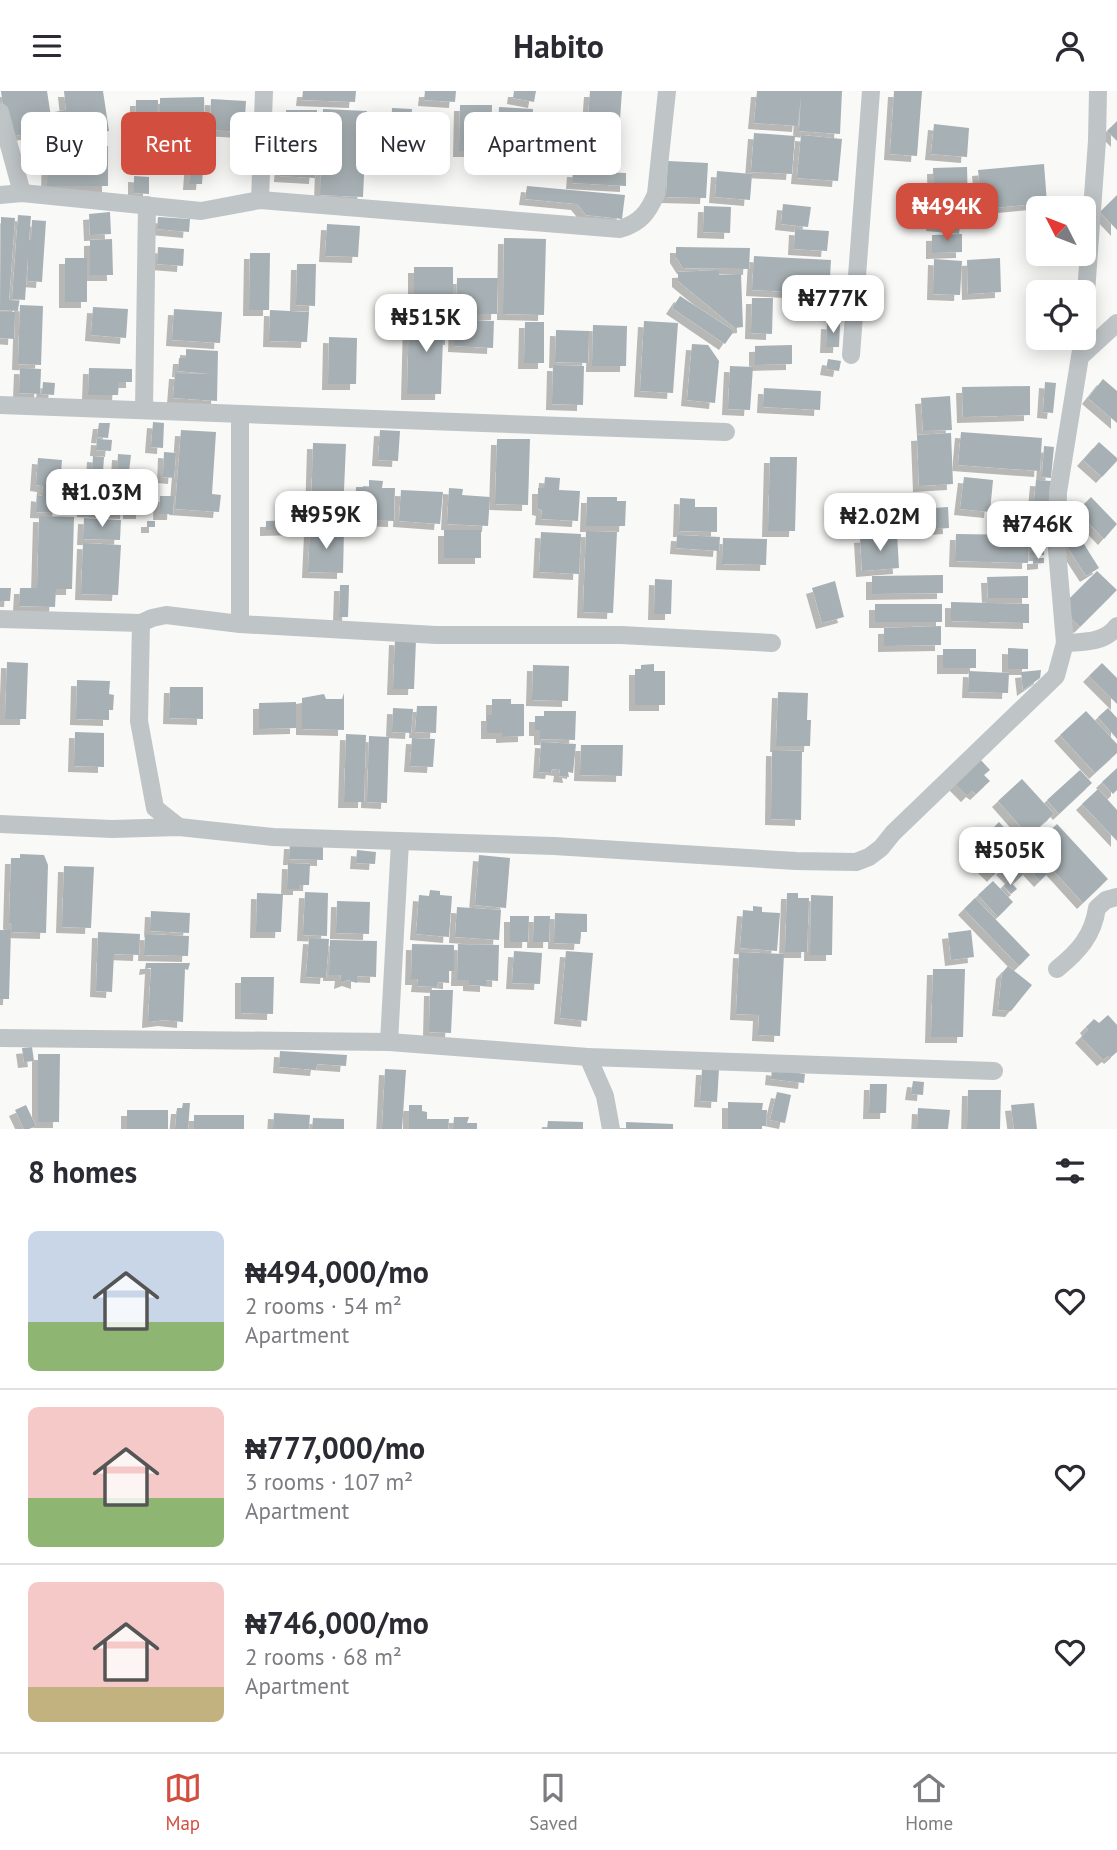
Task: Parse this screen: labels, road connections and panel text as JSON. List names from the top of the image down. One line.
{"north":"top left","page":{"header":"Habito","chip":["Buy","Rent","Filters","New","Apartment"],"price":["₦494K","₦777K","₦515K","₦1.03M","₦959K","₦2.02M","₦746K","₦505K"],"heading":"8 homes","list":[{"name":"₦494,000/mo","note":"2 rooms · 54 m² · Apartment"},{"name":"₦777,000/mo","note":"3 rooms · 107 m² · Apartment"},{"name":"₦746,000/mo","note":"2 rooms · 68 m² · Apartment"}],"tabs":["Map","Saved","Home"]}}
